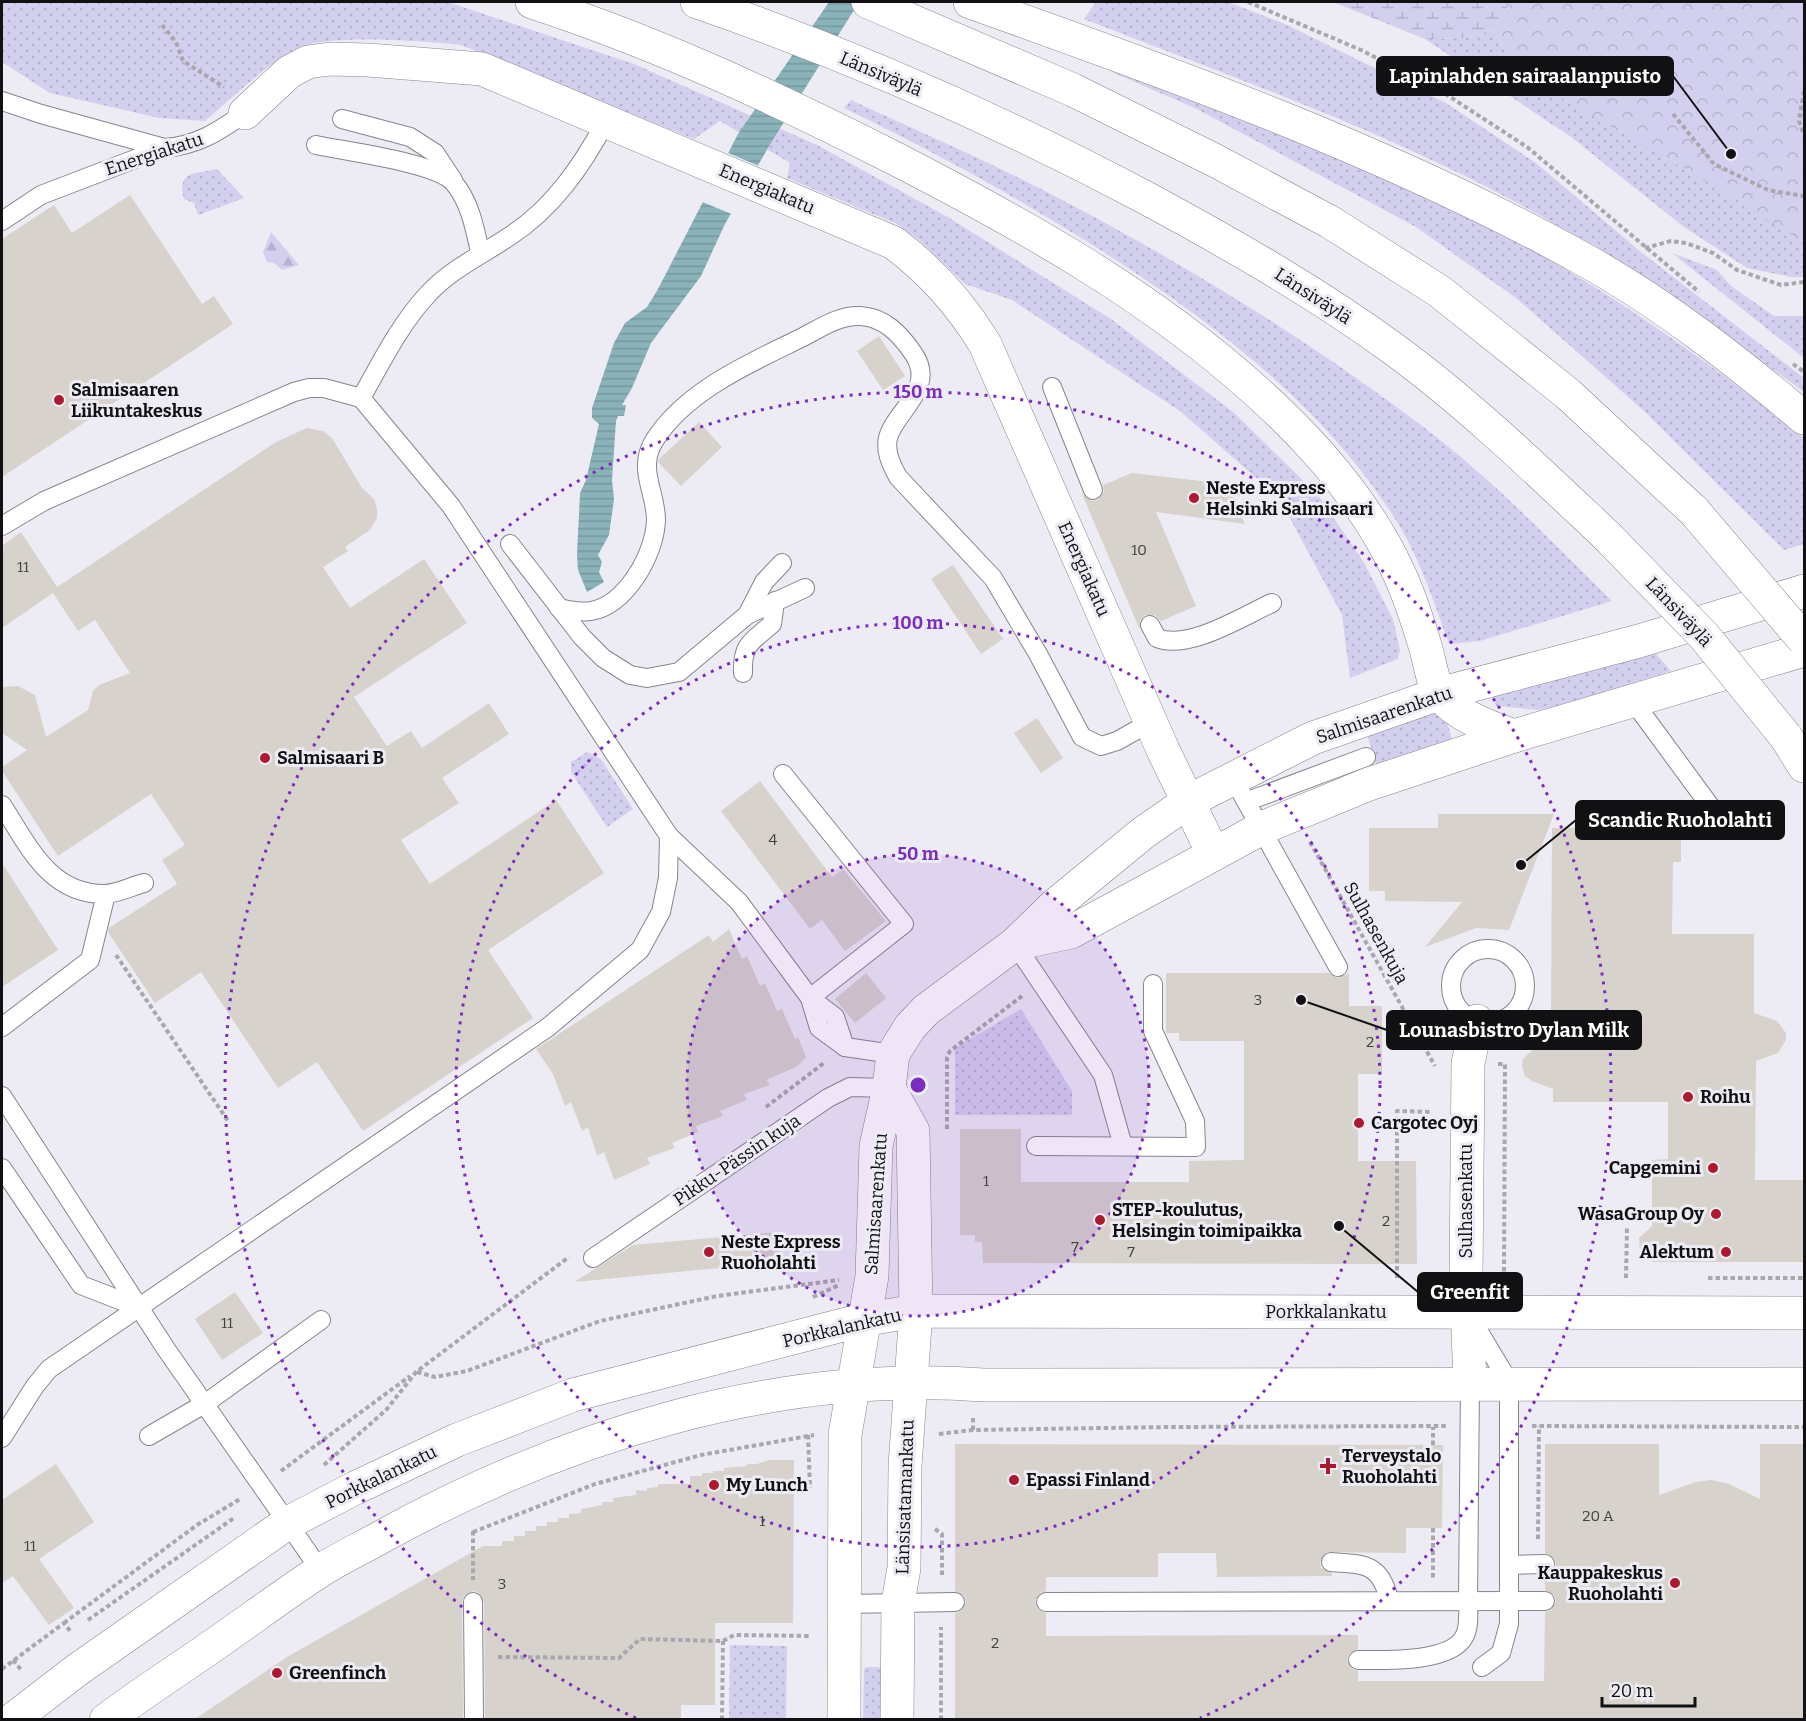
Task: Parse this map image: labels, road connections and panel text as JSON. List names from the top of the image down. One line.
{"streets":{"main road":["Länsiväylä","Energiakatu","Salmisaarenkatu","Sulhasenkatu","Porkkalankatu","Länsisatamankatu"],"lane":["Pikku-Pässin kuja"],"path":["Sulhasenkuja"]},"crossings":[["Energiakatu","Salmisaarenkatu"],["Salmisaarenkatu","Pikku-Pässin kuja"],["Salmisaarenkatu","Porkkalankatu"],["Salmisaarenkatu","Länsisatamankatu"],["Sulhasenkuja","Sulhasenkatu"],["Sulhasenkatu","Porkkalankatu"],["Porkkalankatu","Länsisatamankatu"]],"places":{"other":["Lapinlahden sairaalanpuisto","Salmisaaren Liikuntakeskus","Neste Express Helsinki Salmisaari","Salmisaari B","Scandic Ruoholahti","Lounasbistro Dylan Milk","Roihu","Cargotec Oyj","Capgemini","WasaGroup Oy","STEP-koulutus, Helsingin toimipaikka","Greenfit","Neste Express Ruoholahti","Alektum","Epassi Finland","My Lunch","Kauppakeskus Ruoholahti","Greenfinch"],"health":["Terveystalo Ruoholahti"]},"house_numbers":["10","11","4","3","2","1","2","7","7","11","20 A","1","11","3","2"],"scale_bar":"20 m","rings":["150 m","100 m","50 m"]}
